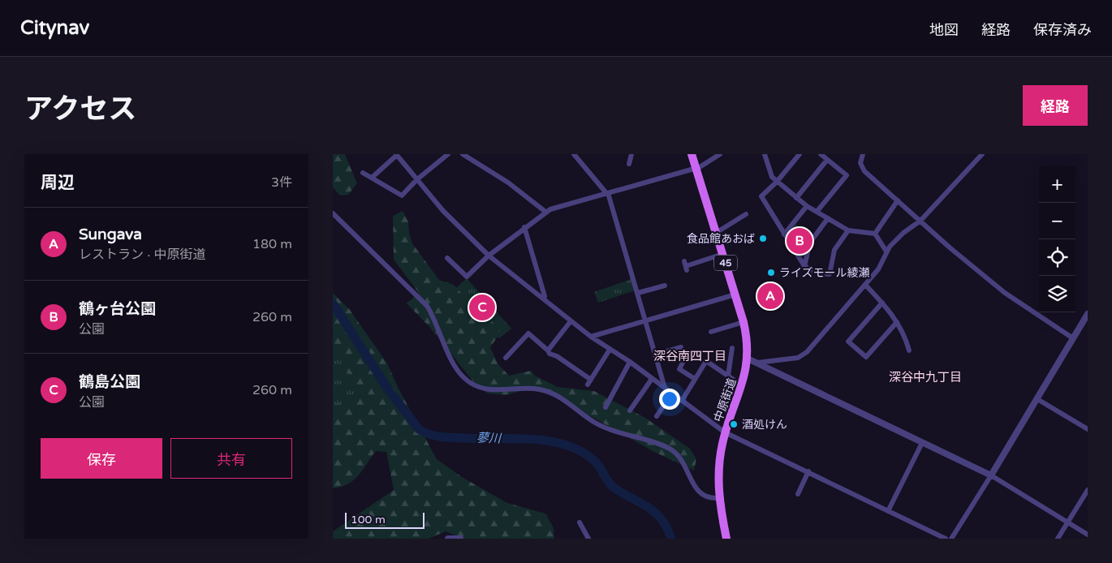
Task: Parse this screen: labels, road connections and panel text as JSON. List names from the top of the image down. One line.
{"streets":{"main road":["45","中原街道"]},"districts":["深谷南四丁目","深谷中九丁目"],"water":["蓼川"],"places":["食品館あおば","ライズモール綾瀬","酒処けん"],"scale_bar":"100 m","page":{"header":"Citynav","nav":["地図","経路","保存済み"],"title":"アクセス","buttons":["経路",["保存","共有"]],"heading":["周辺","3件"],"map_buttons":["+","−"],"list":[{"mark":"A","name":"Sungava","note":"レストラン · 中原街道","value":"180 m"},{"mark":"B","name":"鶴ヶ台公園","note":"公園","value":"260 m"},{"mark":"C","name":"鶴島公園","note":"公園","value":"260 m"}],"pins":["B","A","C"],"scale":"100 m"}}
